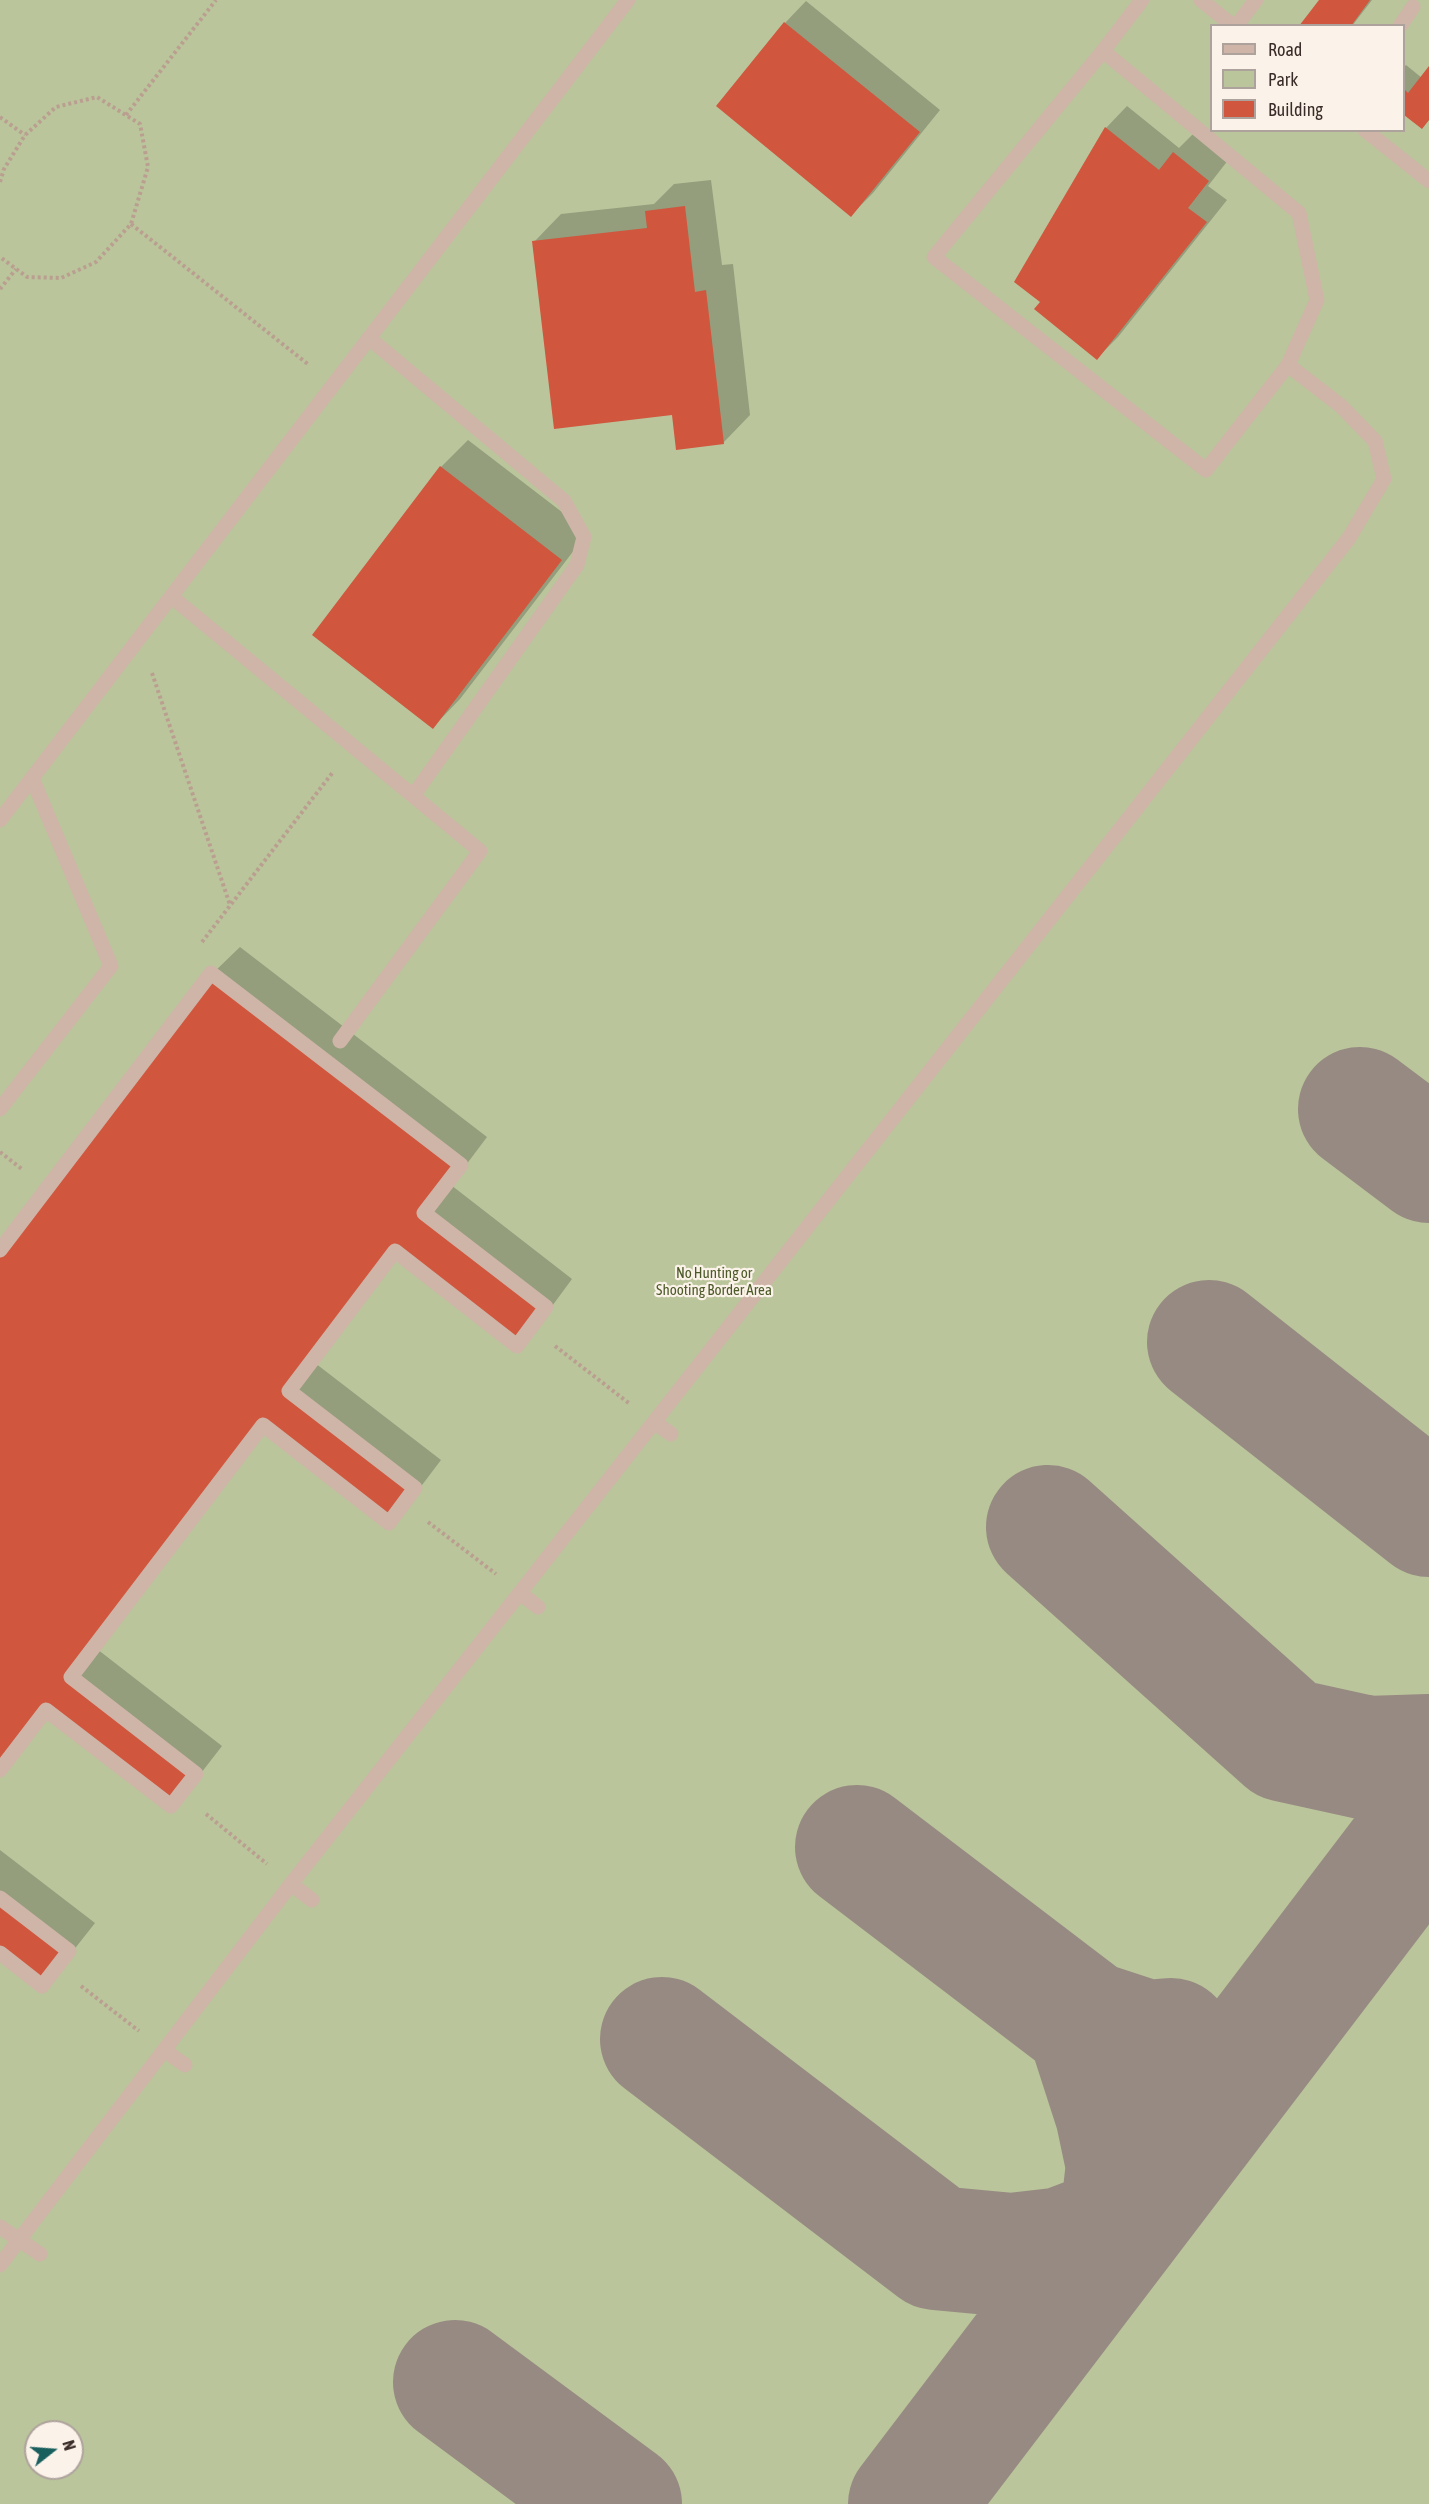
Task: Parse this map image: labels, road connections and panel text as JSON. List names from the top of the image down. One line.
{"parks":["No Hunting or Shooting Border Area"],"legend":["Road","Park","Building"],"north":"right"}
